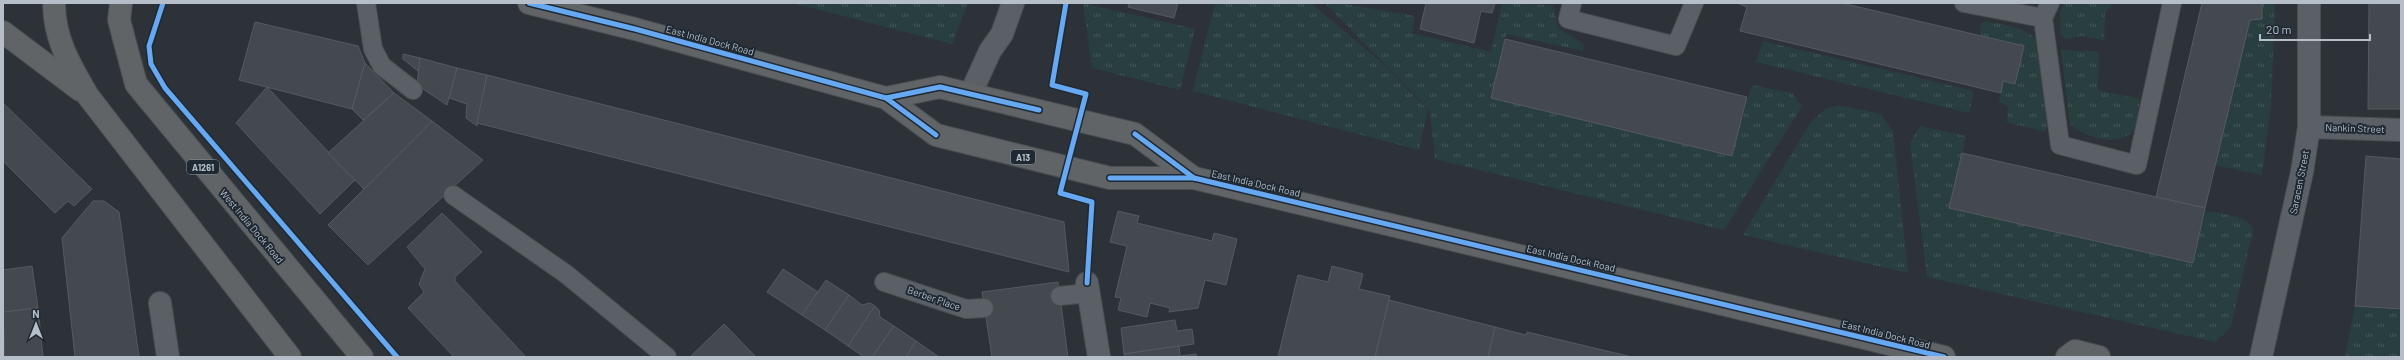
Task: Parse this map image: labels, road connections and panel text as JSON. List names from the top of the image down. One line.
{"streets":{"highway":["East India Dock Road","A13","A1261","West India Dock Road"],"street":["Nankin Street","Saracen Street"],"lane":["Berber Place"]},"crossings":[["Nankin Street","Saracen Street"]],"scale_bar":"20 m","north":"top"}
